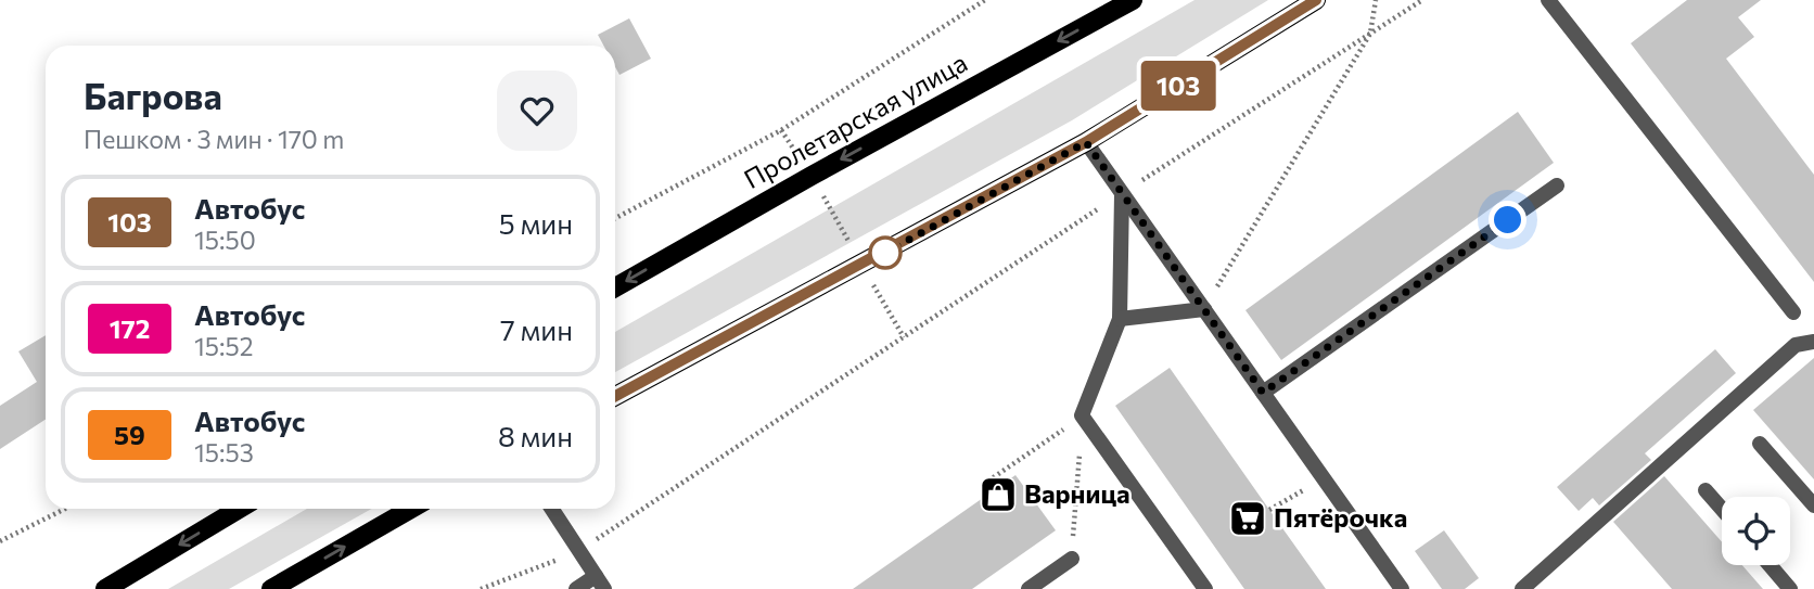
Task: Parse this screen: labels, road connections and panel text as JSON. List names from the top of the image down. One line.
{"streets":{"main road":["Пролетарская улица"]},"places":{"shop":["Варница"],"supermarket":["Пятёрочка"]},"lines":["bus line 103"],"page":{"on_map":"103","heading":["Багрова","Пешком · 3 мин · 170 m"],"list":[{"mark":"103","name":"Автобус","note":"15:50","value":"5 мин"},{"mark":"172","name":"Автобус","note":"15:52","value":"7 мин"},{"mark":"59","name":"Автобус","note":"15:53","value":"8 мин"}]}}
